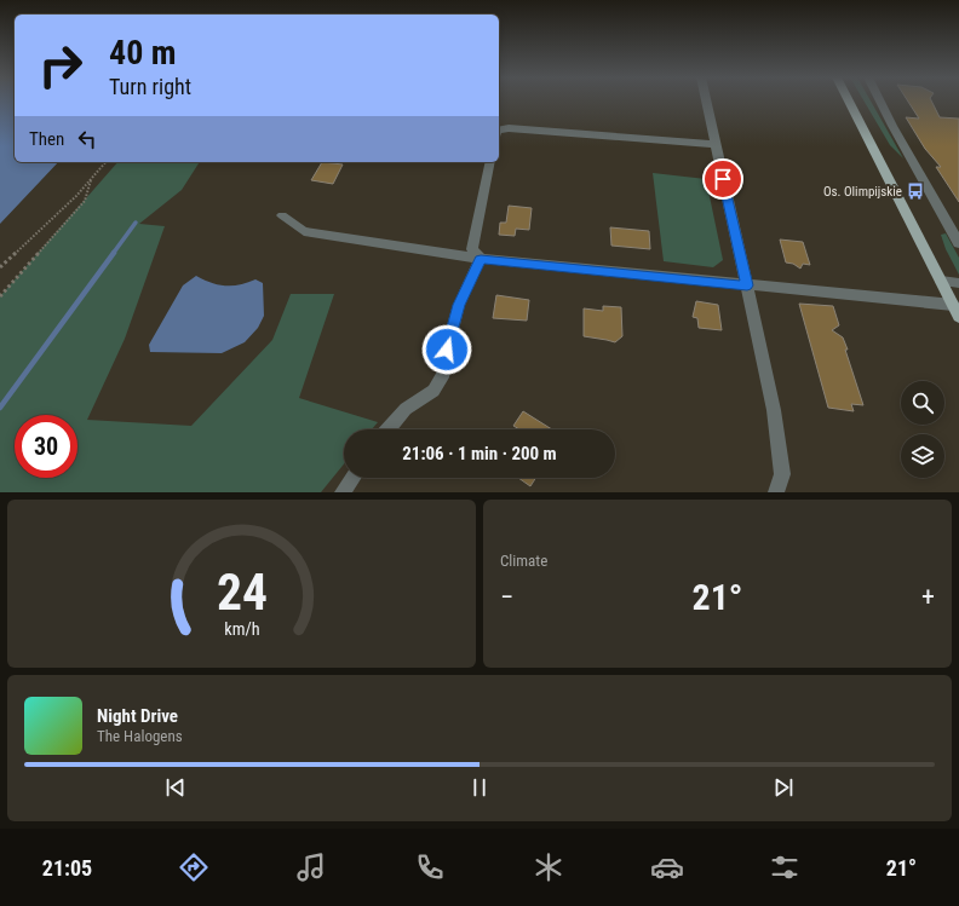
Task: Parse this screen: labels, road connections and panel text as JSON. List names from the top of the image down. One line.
{"places":{"bus stop":["Os. Olimpijskie"]},"page":{"turn":["40 m","Turn right"],"then":"Then","limit":"30","trip":"21:06 · 1 min · 200 m","tile":"Climate","heat":["−","21°","+"],"song":["Night Drive","The Halogens"],"tabs":["21:05","21°"],"gauge":["24","km/h"]}}
